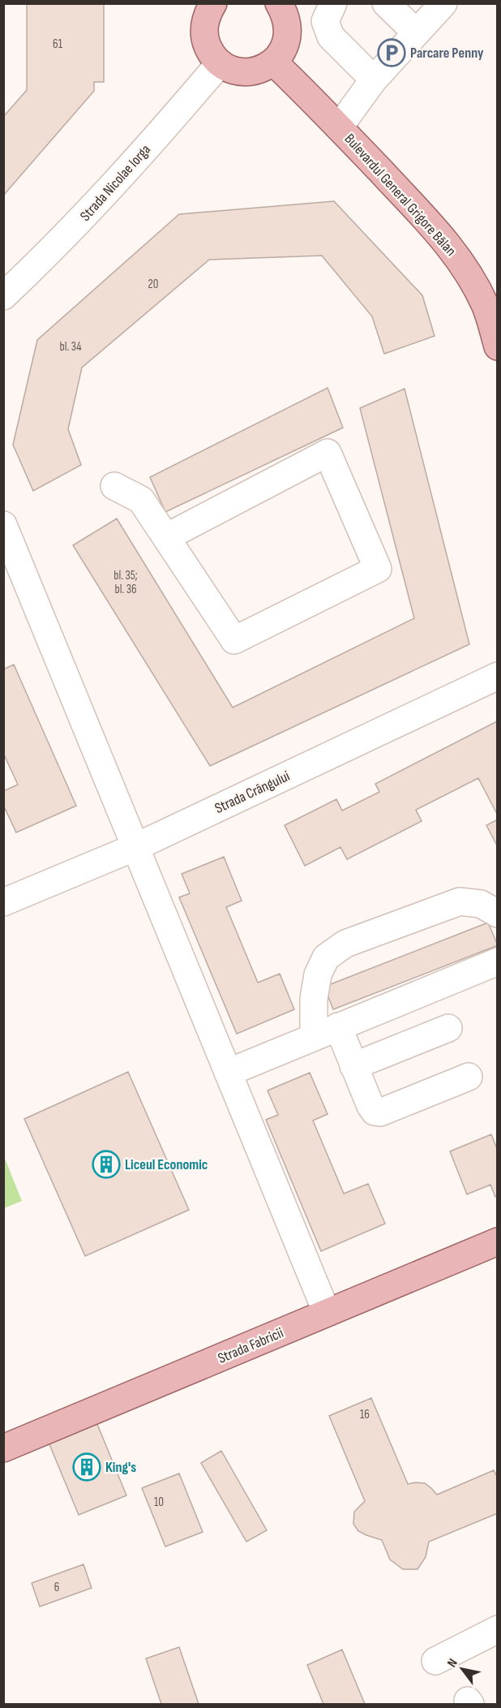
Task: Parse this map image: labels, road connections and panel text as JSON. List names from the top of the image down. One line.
{"streets":{"main road":["Bulevardul General Grigore Bălan","Strada Fabricii"],"street":["Strada Nicolae Iorga","Strada Crângului"]},"places":{"parking":["Parcare Penny"],"building":["Liceul Economic","King's"]},"house_numbers":["61","20","bl. 34","bl. 35; bl. 36","16","10","6"],"north":"top left"}
